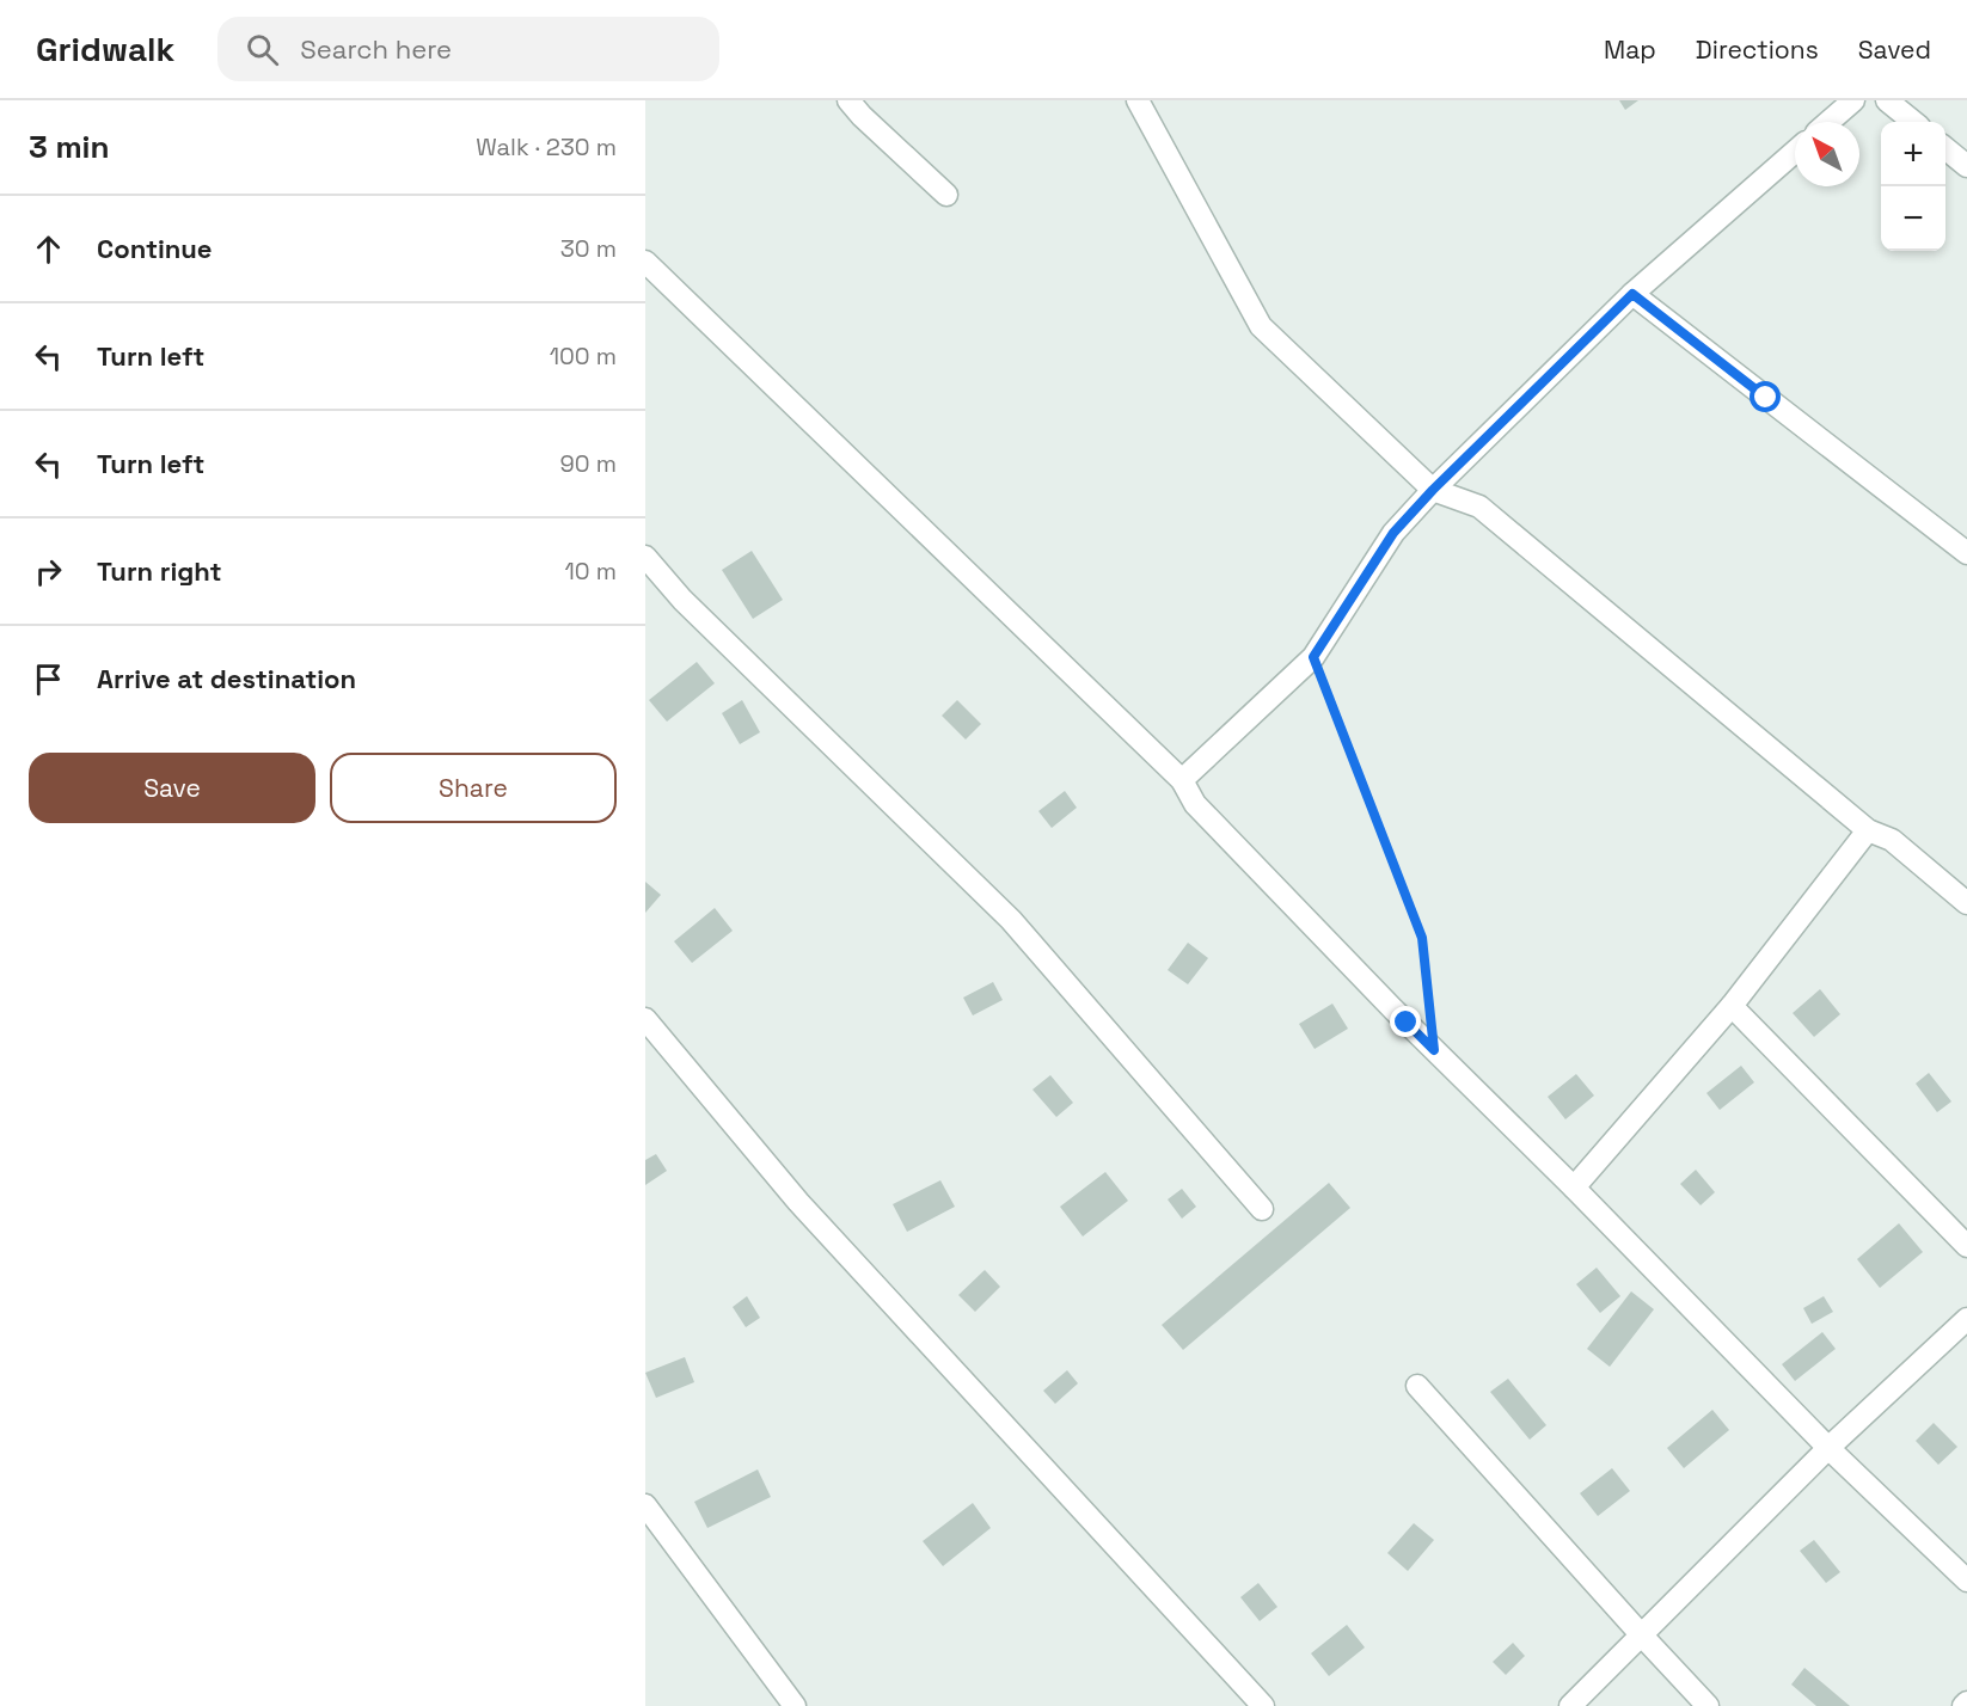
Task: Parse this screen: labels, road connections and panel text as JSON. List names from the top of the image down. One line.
{"north":"top left","page":{"header":"Gridwalk","search":"Search here","nav":["Map","Directions","Saved"],"heading":["3 min","Walk · 230 m"],"map_buttons":["+","−"],"list":[["Continue","30 m"],["Turn left","100 m"],["Turn left","90 m"],["Turn right","10 m"],"Arrive at destination"],"buttons":["Save","Share"]}}
